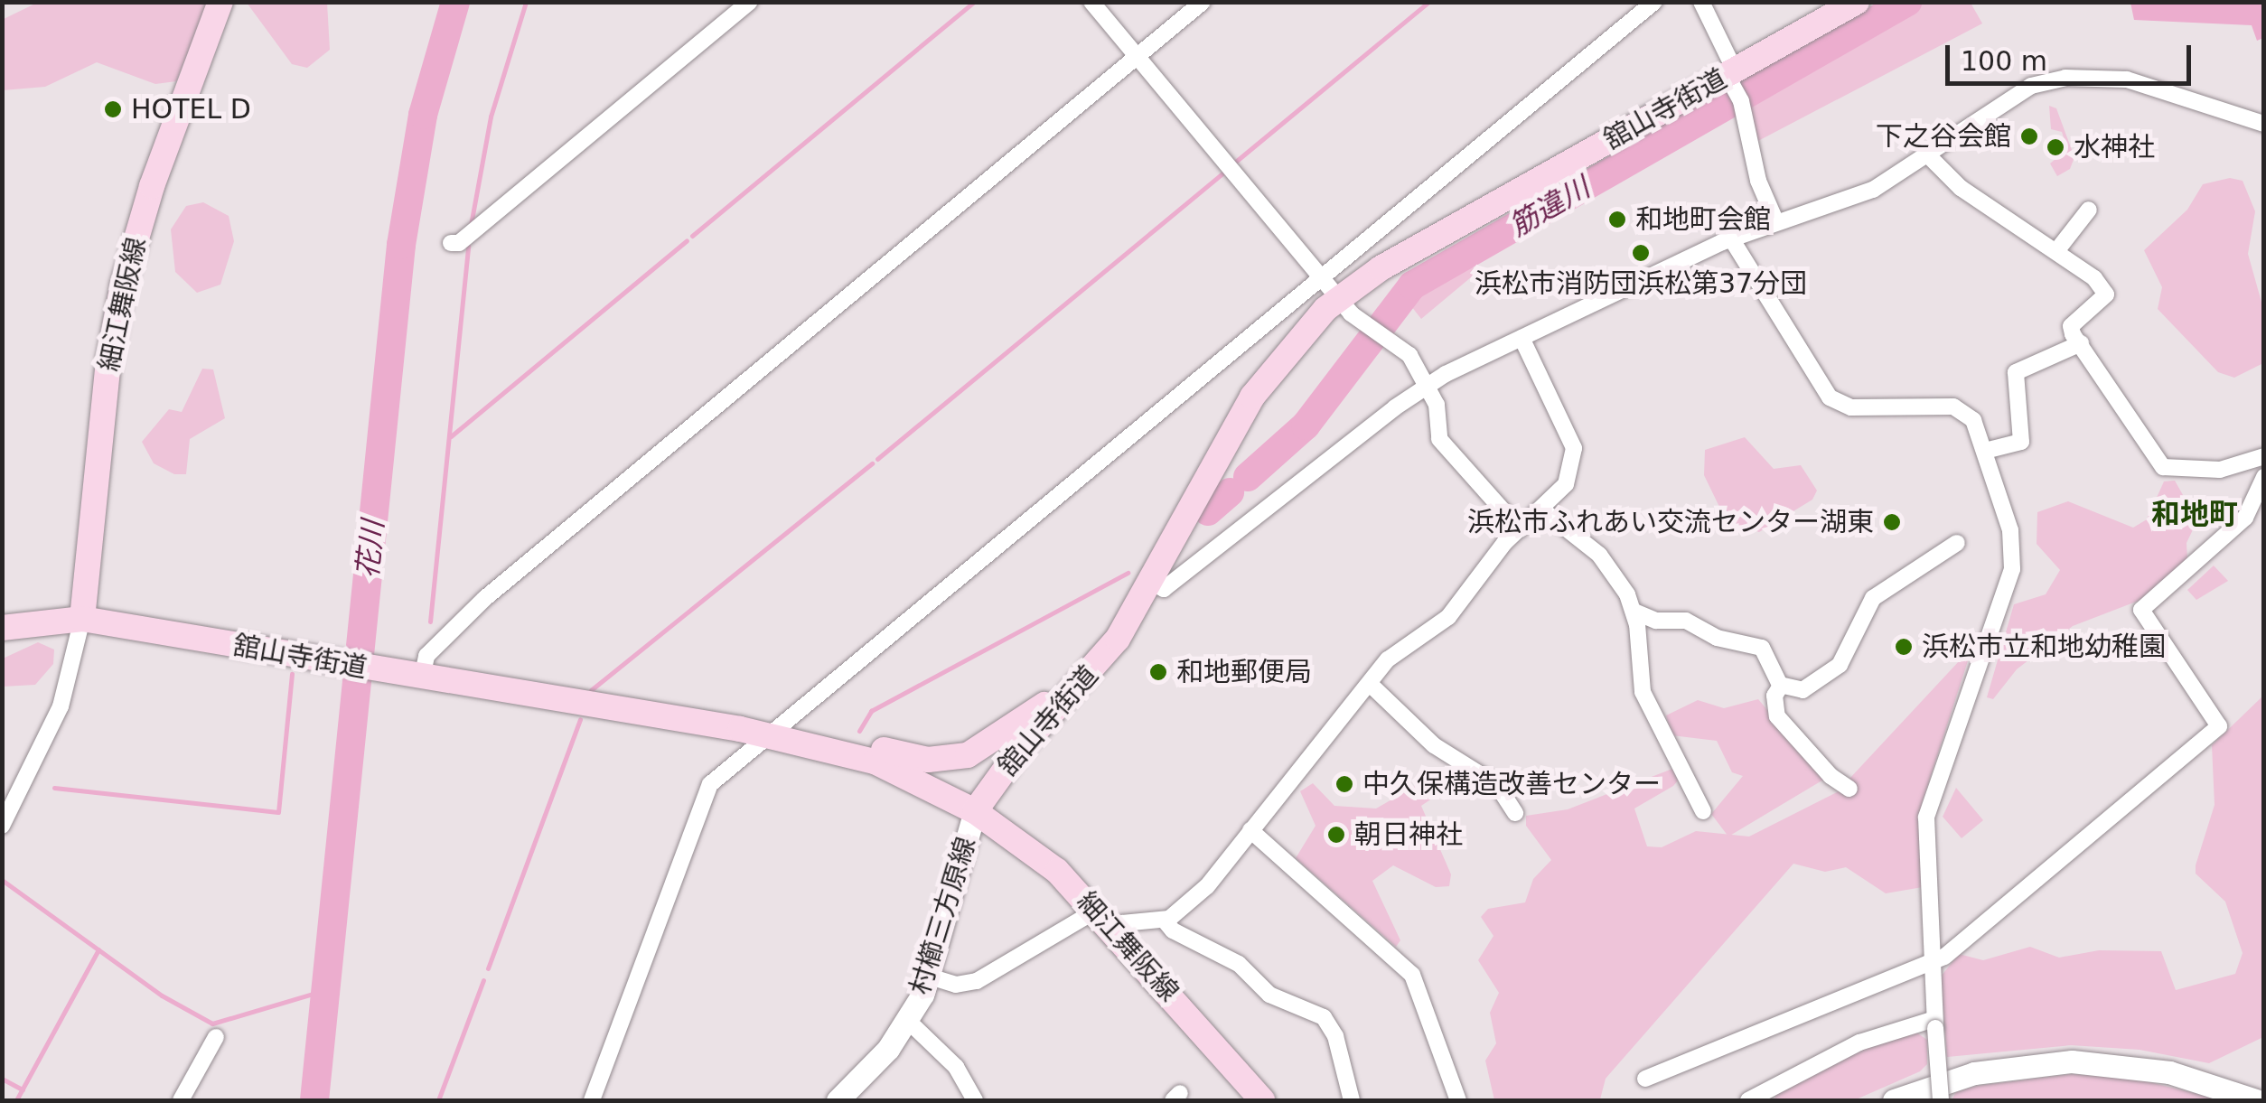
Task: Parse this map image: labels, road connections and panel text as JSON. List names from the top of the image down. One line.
{"streets":{"main road":["舘山寺街道","細江舞阪線","村櫛三方原線"]},"crossings":[["舘山寺街道","細江舞阪線"],["舘山寺街道","村櫛三方原線"],["細江舞阪線","村櫛三方原線"]],"districts":["和地町"],"water":["筋違川","花川"],"places":["HOTEL D","下之谷会館","水神社","和地町会館","浜松市消防団浜松第37分団","浜松市ふれあい交流センター湖東","浜松市立和地幼稚園","和地郵便局","中久保構造改善センター","朝日神社"],"scale_bar":"100 m"}
